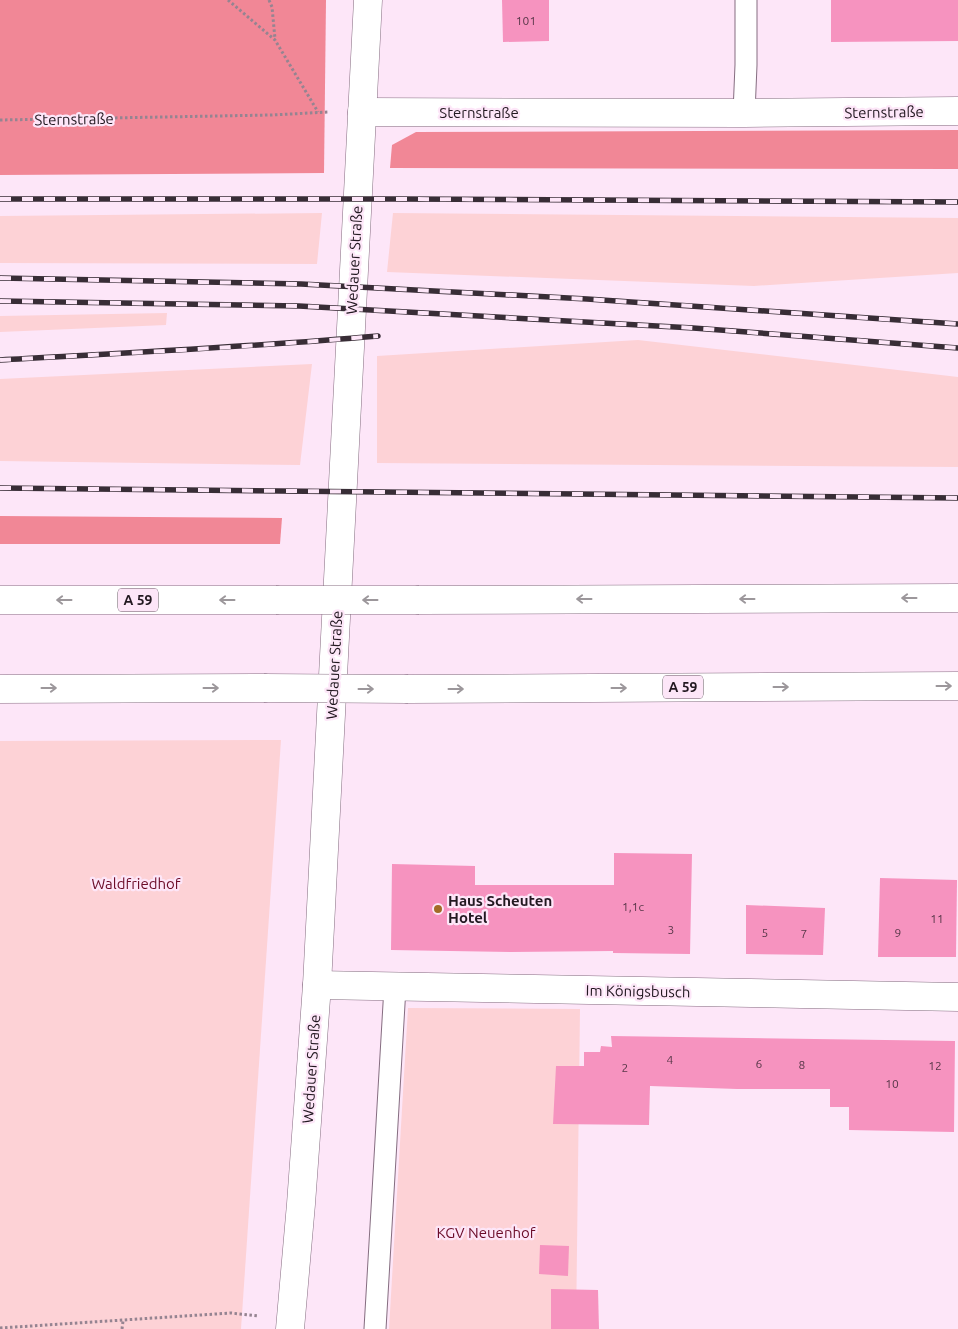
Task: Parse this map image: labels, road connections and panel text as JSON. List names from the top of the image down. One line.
{"streets":{"main road":["Sternstraße","Wedauer Straße","A 59","Im Königsbusch"]},"crossings":[["Sternstraße","Wedauer Straße"],["Wedauer Straße","Im Königsbusch"]],"parks":["Waldfriedhof","KGV Neuenhof"],"places":["Haus Scheuten Hotel"],"house_numbers":["101","1,1c","11","3","5","9","7","4","6","8","12","2","10"]}
